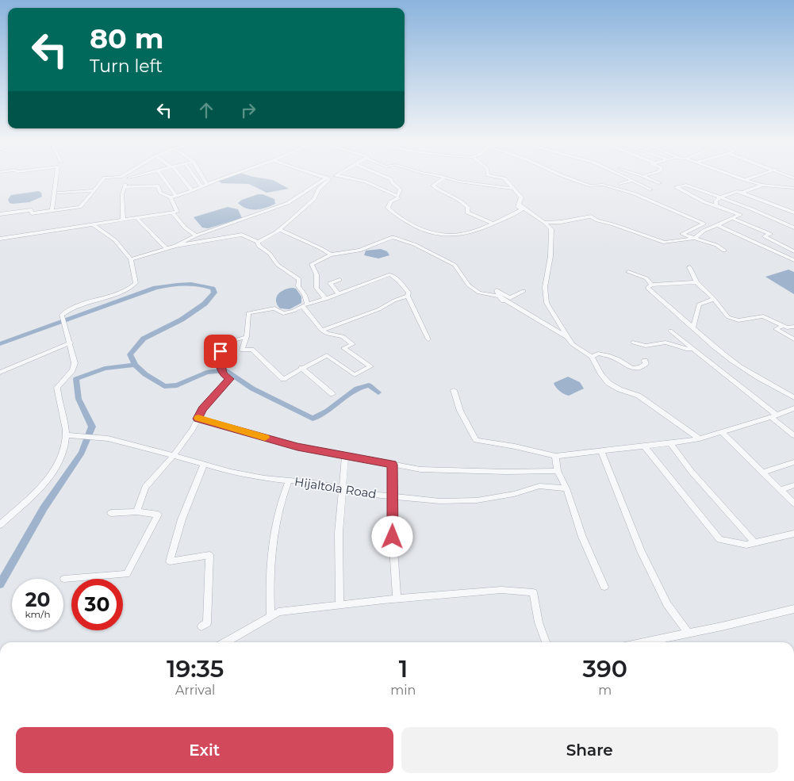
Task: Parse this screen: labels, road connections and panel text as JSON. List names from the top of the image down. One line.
{"streets":{"street":["Hijaltola Road"]},"page":{"turn":["80 m","Turn left"],"speed":"20 km/h","limit":"30","eta":["19:35","Arrival","1","min","390","m"],"buttons":["Exit","Share"]}}
